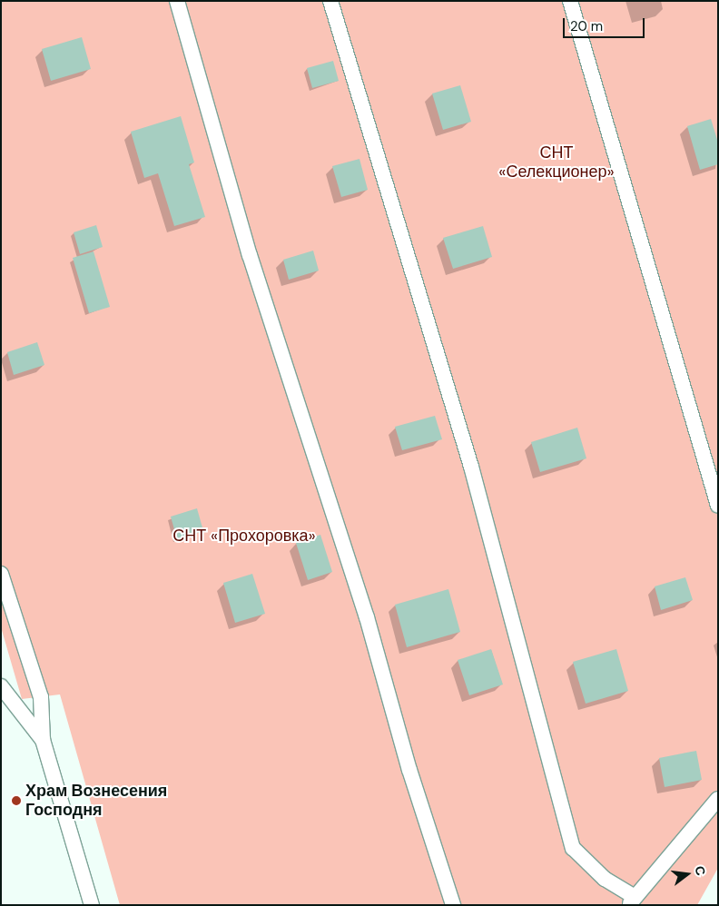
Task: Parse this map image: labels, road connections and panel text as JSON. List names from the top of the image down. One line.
{"parks":["СНТ «Селекционер»","СНТ «Прохоровка»"],"places":["Храм Вознесения Господня"],"scale_bar":"20 m","north":"right"}
